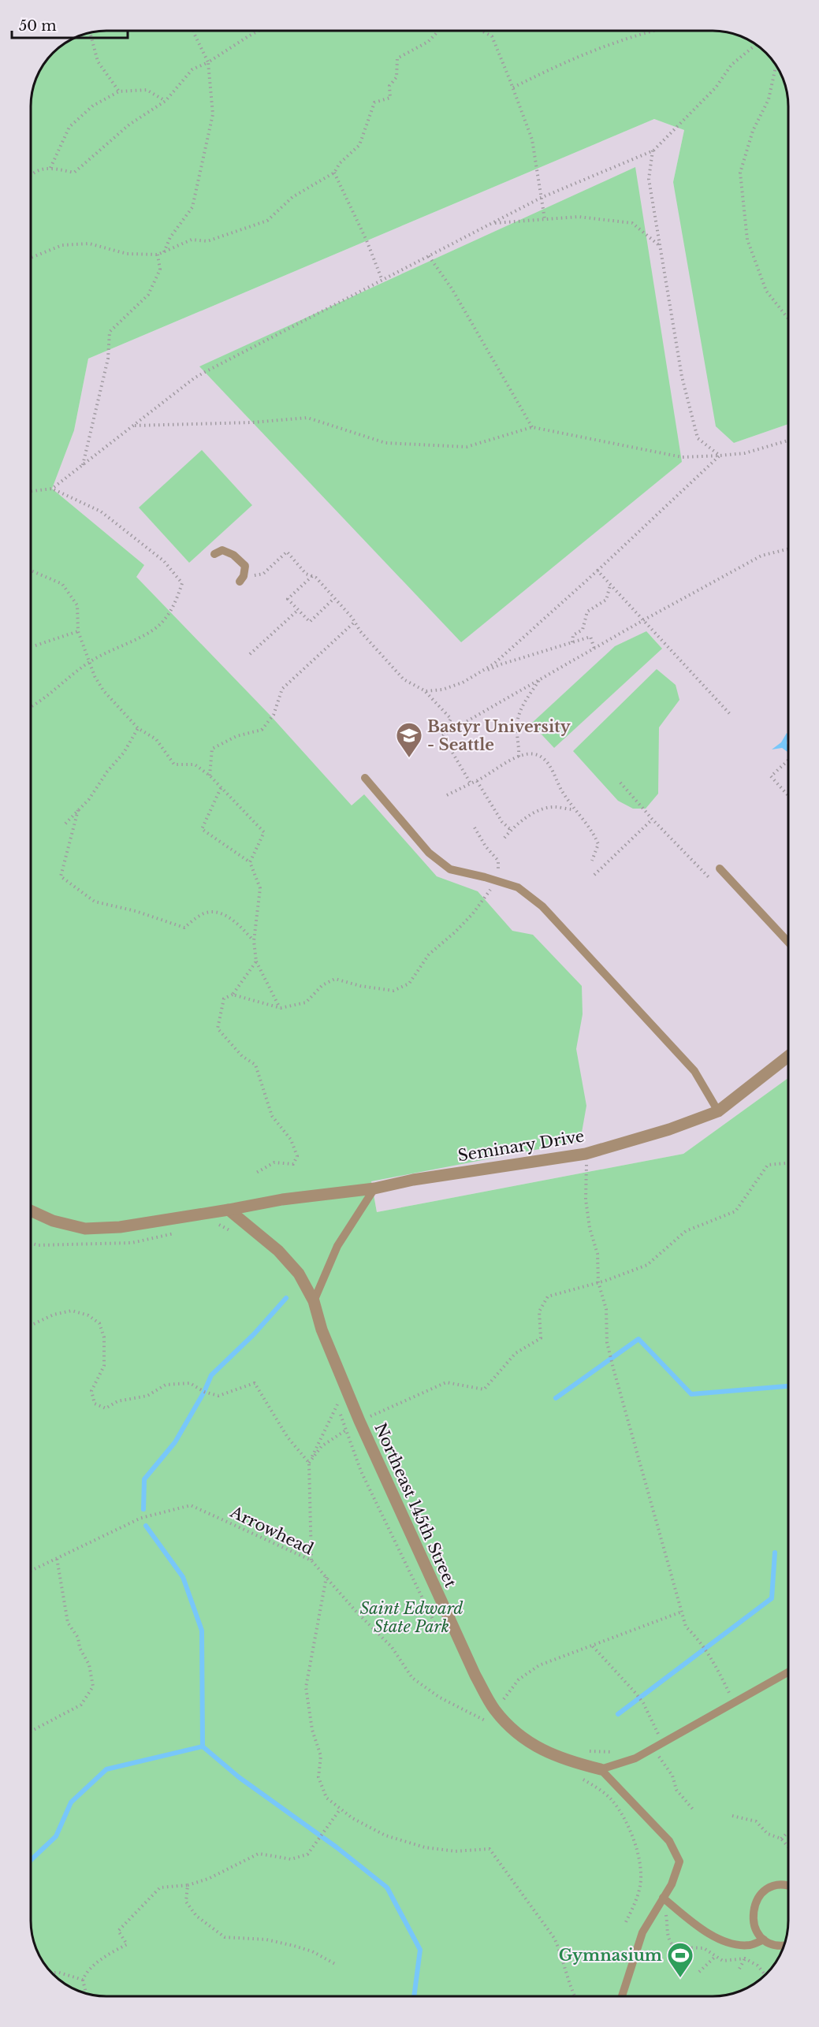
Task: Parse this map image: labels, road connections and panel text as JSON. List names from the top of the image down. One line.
{"streets":{"street":["Seminary Drive","Northeast 145th Street"],"path":["Arrowhead"]},"crossings":[["Seminary Drive","Northeast 145th Street"]],"parks":["Saint Edward State Park"],"places":{"school or university":["Bastyr University - Seattle"],"sports":["Gymnasium"]},"scale_bar":"50 m"}
